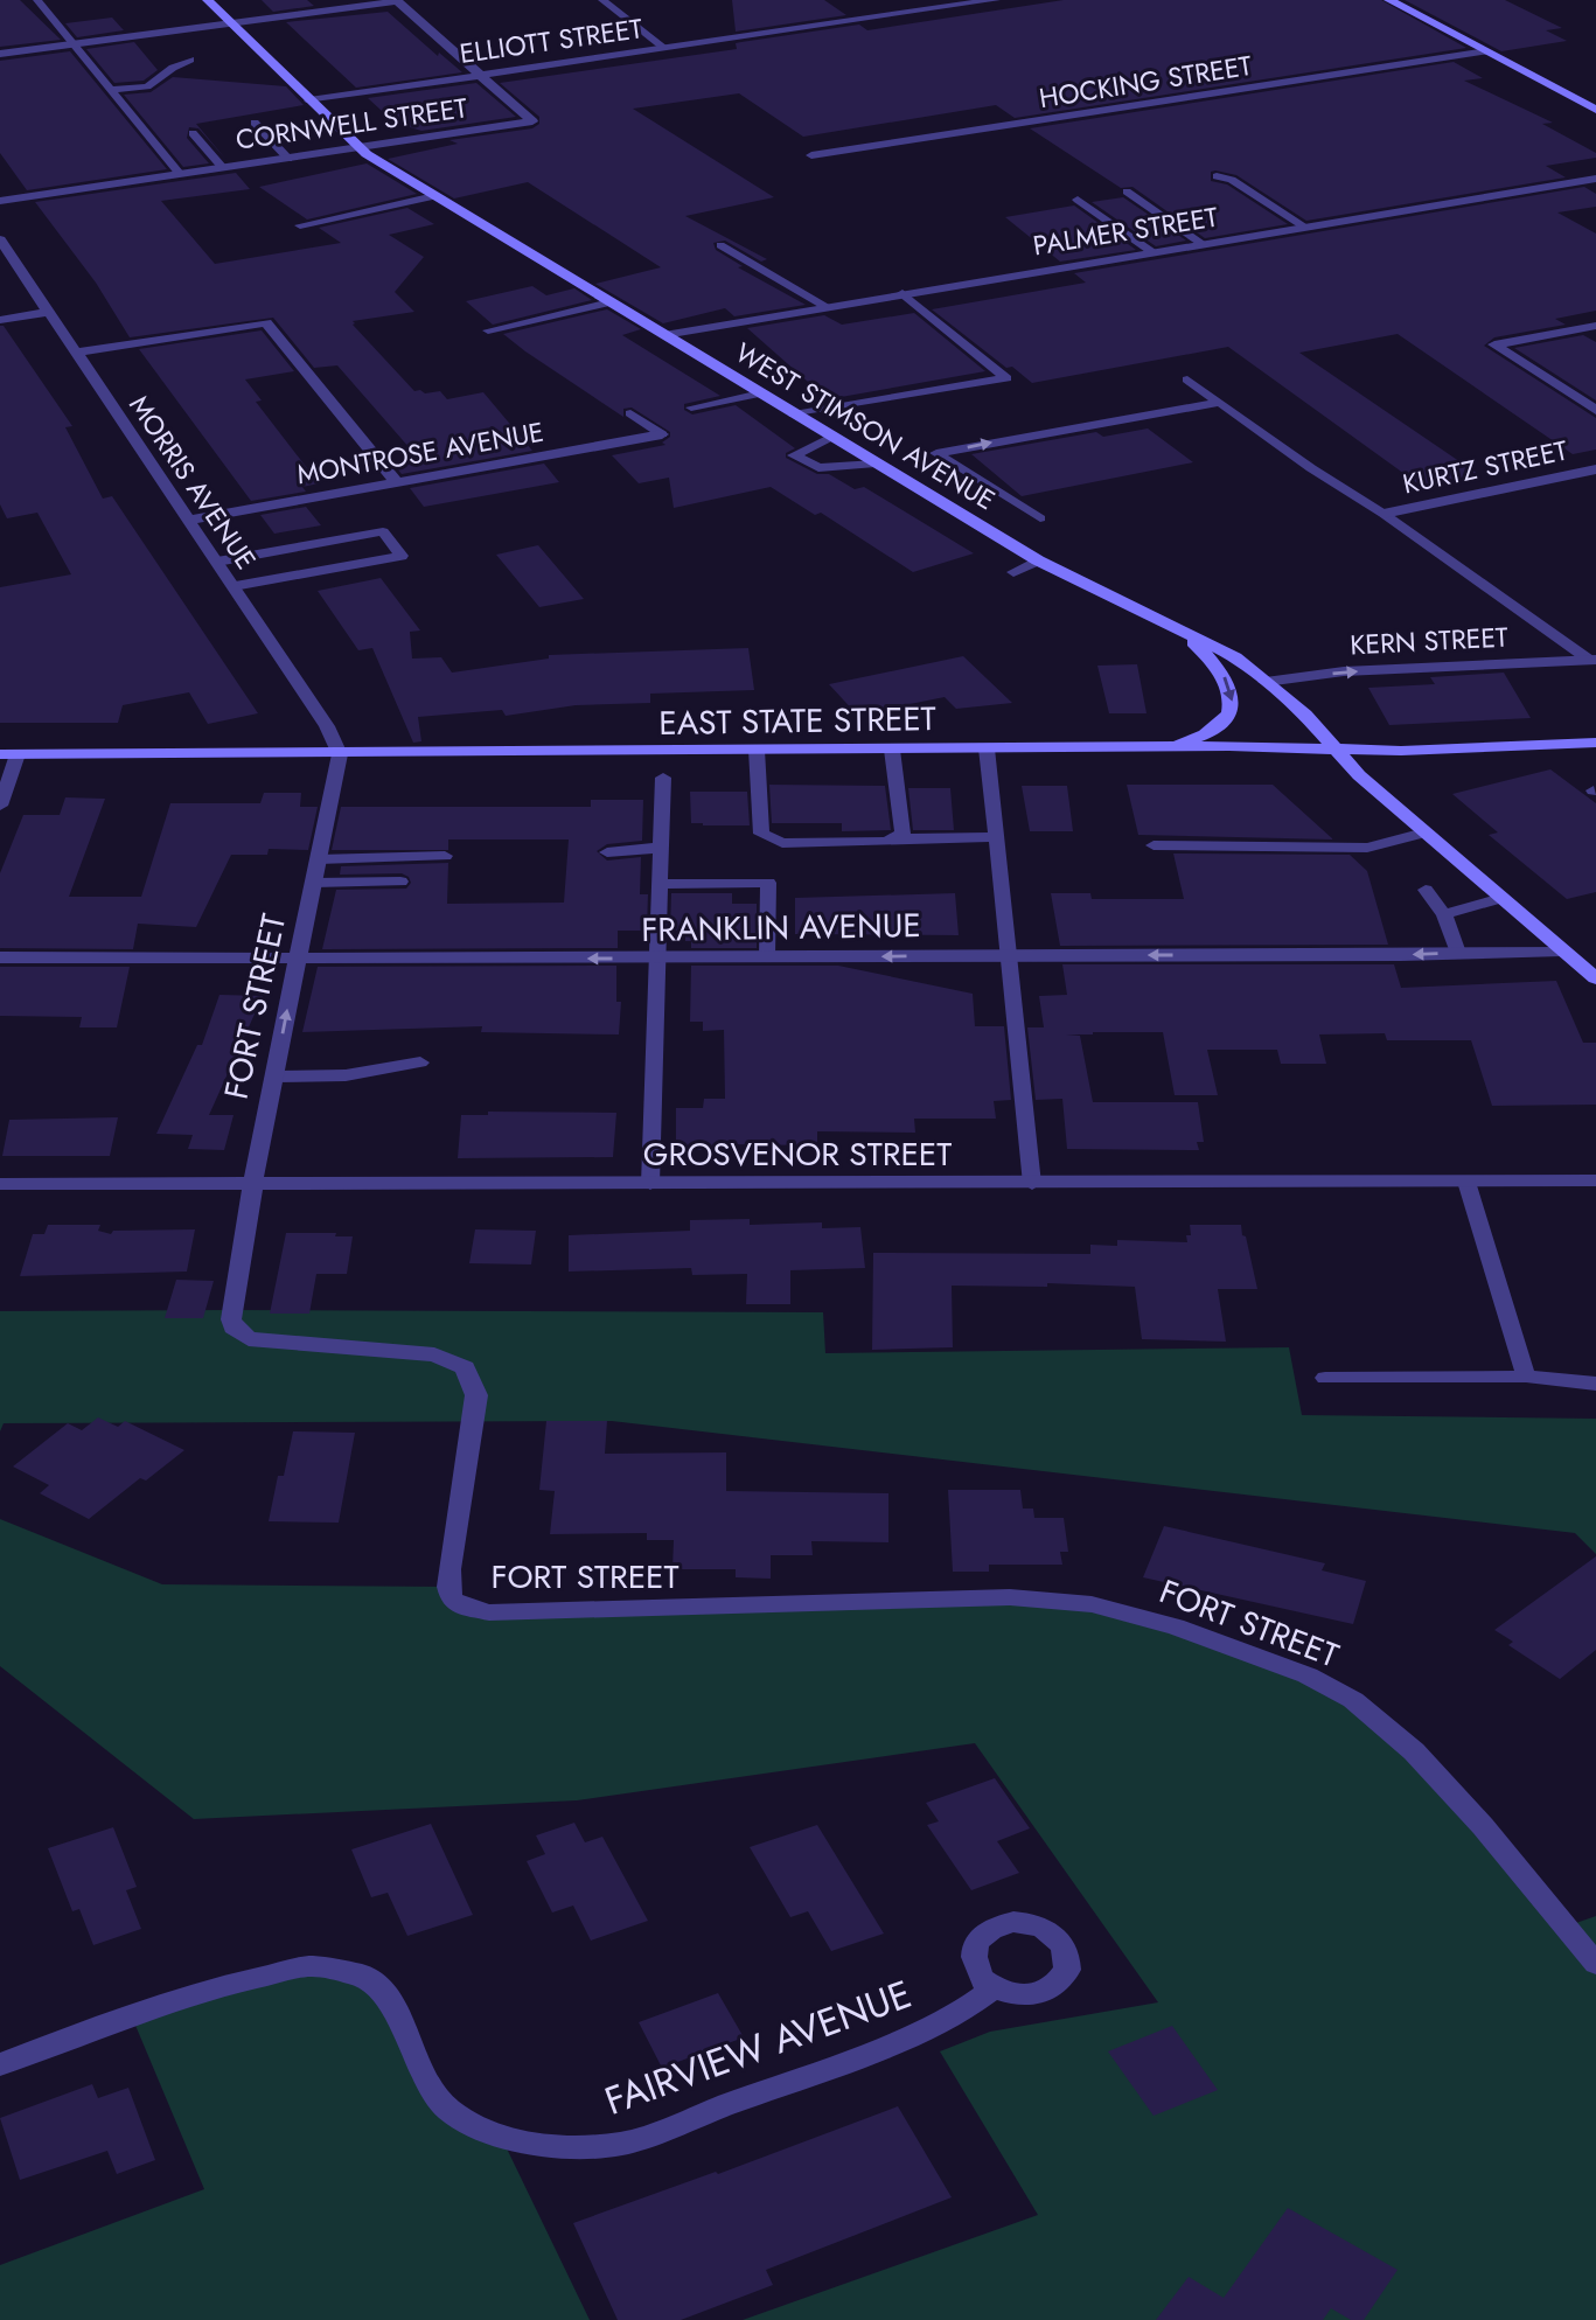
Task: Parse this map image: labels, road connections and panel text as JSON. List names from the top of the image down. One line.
{"streets":{"main road":["WEST STIMSON AVENUE","EAST STATE STREET"],"street":["ELLIOTT STREET","HOCKING STREET","CORNWELL STREET","PALMER STREET","MONTROSE AVENUE","KURTZ STREET","MORRIS AVENUE","KERN STREET","FRANKLIN AVENUE","FORT STREET","GROSVENOR STREET","FAIRVIEW AVENUE"]},"crossings":[["ELLIOTT STREET","CORNWELL STREET"],["ELLIOTT STREET","WEST STIMSON AVENUE"],["CORNWELL STREET","WEST STIMSON AVENUE"],["PALMER STREET","WEST STIMSON AVENUE"],["WEST STIMSON AVENUE","KERN STREET"],["WEST STIMSON AVENUE","EAST STATE STREET"],["WEST STIMSON AVENUE","FRANKLIN AVENUE"],["MONTROSE AVENUE","MORRIS AVENUE"],["MORRIS AVENUE","EAST STATE STREET"],["MORRIS AVENUE","FORT STREET"],["EAST STATE STREET","FORT STREET"],["FRANKLIN AVENUE","FORT STREET"],["FORT STREET","GROSVENOR STREET"]],"one_way":["KERN STREET","FRANKLIN AVENUE"]}
